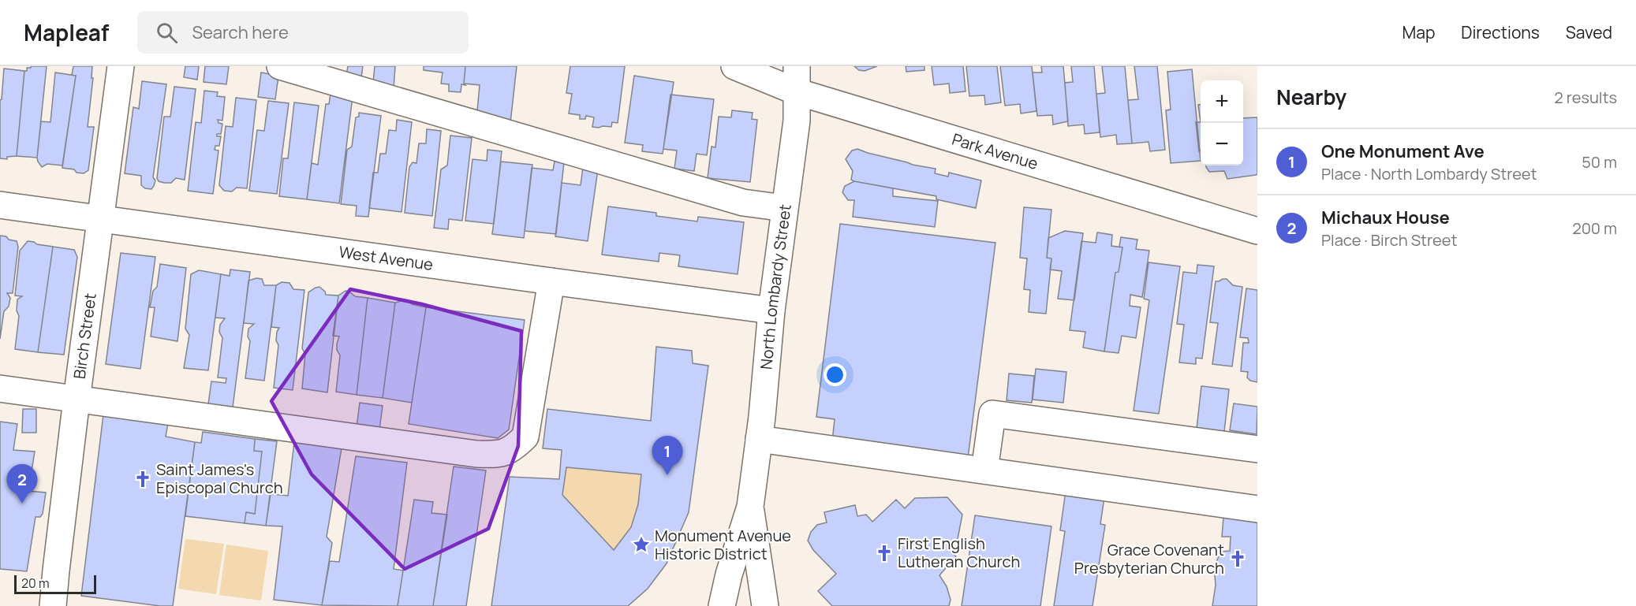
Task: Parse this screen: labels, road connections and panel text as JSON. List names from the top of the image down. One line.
{"streets":{"street":["Park Avenue","West Avenue","North Lombardy Street","Birch Street"]},"crossings":[["Park Avenue","North Lombardy Street"],["West Avenue","North Lombardy Street"],["West Avenue","Birch Street"]],"places":{"church":["Saint James's Episcopal Church","First English Lutheran Church","Grace Covenant Presbyterian Church"],"place":["Monument Avenue Historic District"]},"scale_bar":"20 m","page":{"header":"Mapleaf","search":"Search here","nav":["Map","Directions","Saved"],"heading":["Nearby","2 results"],"map_buttons":["+","−"],"list":[{"mark":"1","name":"One Monument Ave","note":"Place · North Lombardy Street","value":"50 m"},{"mark":"2","name":"Michaux House","note":"Place · Birch Street","value":"200 m"}],"pins":["1","2"],"scale":"20 m"}}
